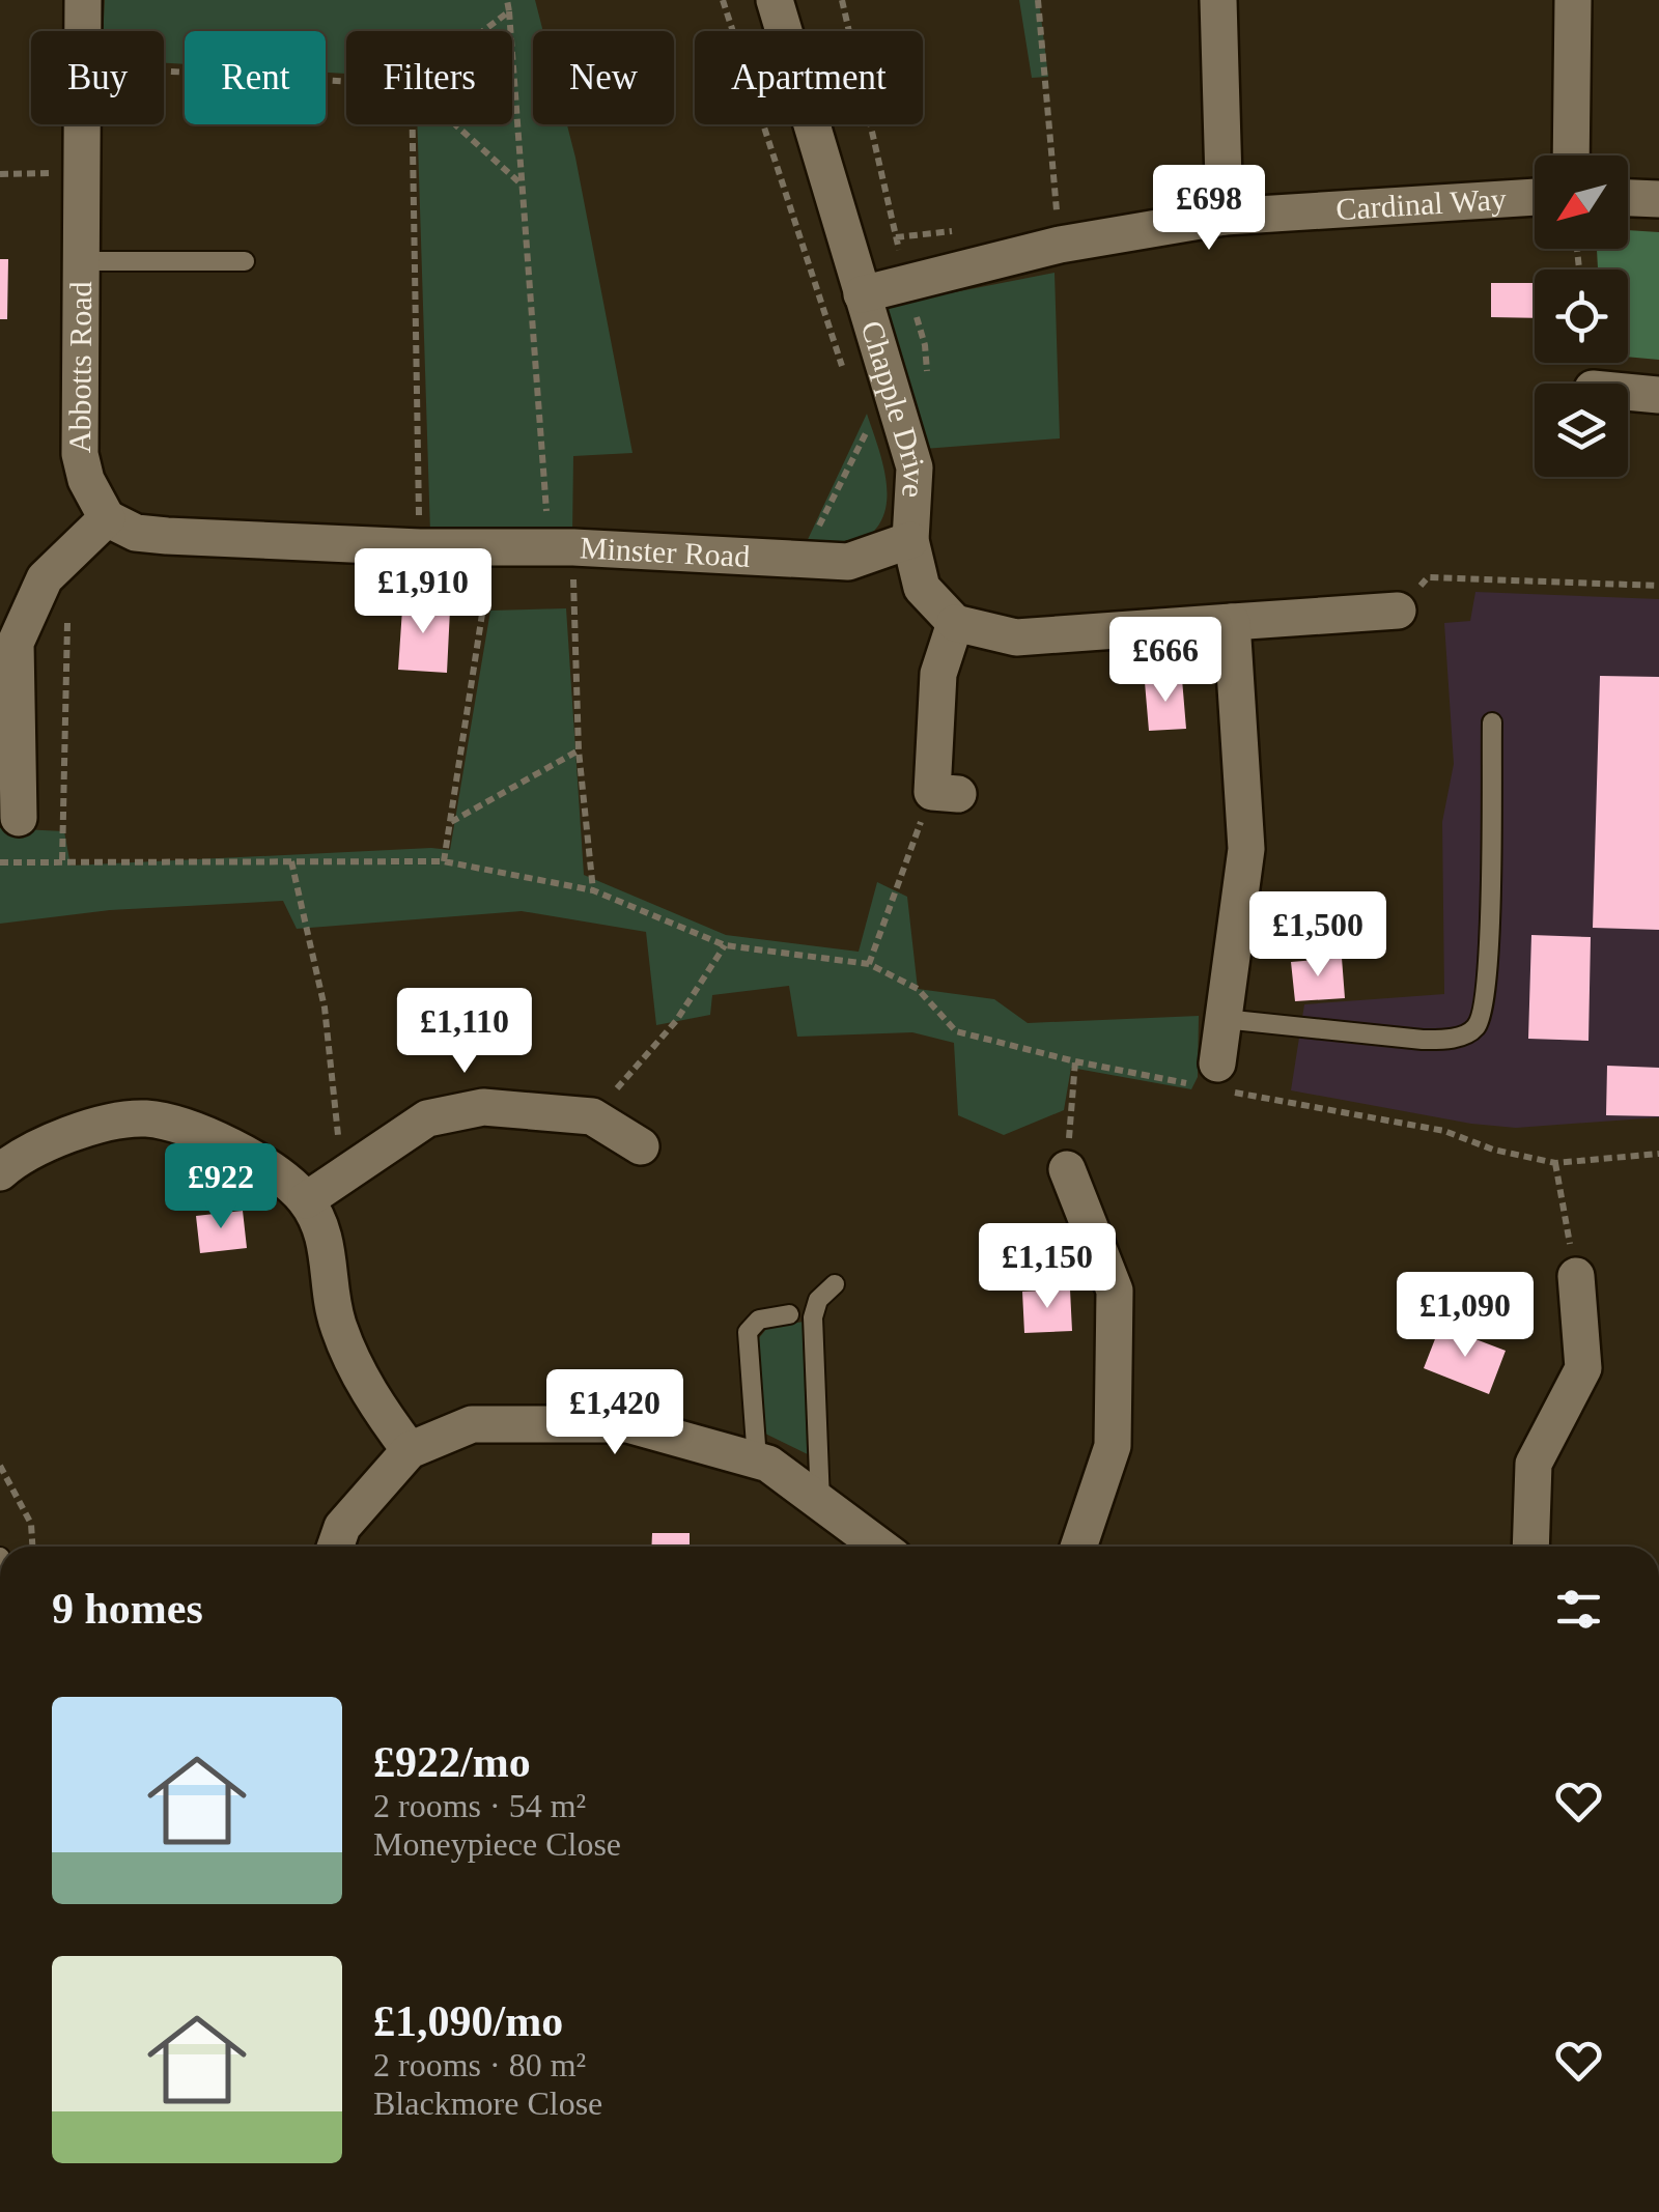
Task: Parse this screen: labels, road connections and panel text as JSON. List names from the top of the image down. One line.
{"streets":{"street":["Cardinal Way","Abbotts Road","Chapple Drive","Minster Road"]},"crossings":[["Cardinal Way","Chapple Drive"],["Abbotts Road","Minster Road"],["Chapple Drive","Minster Road"]],"north":"bottom left","page":{"chip":["Buy","Rent","Filters","New","Apartment"],"price":["£698","£1,910","£666","£1,500","£1,110","£922","£1,150","£1,090","£1,420"],"heading":"9 homes","list":[{"name":"£922/mo","note":"2 rooms · 54 m² · Moneypiece Close"},{"name":"£1,090/mo","note":"2 rooms · 80 m² · Blackmore Close"}]}}
